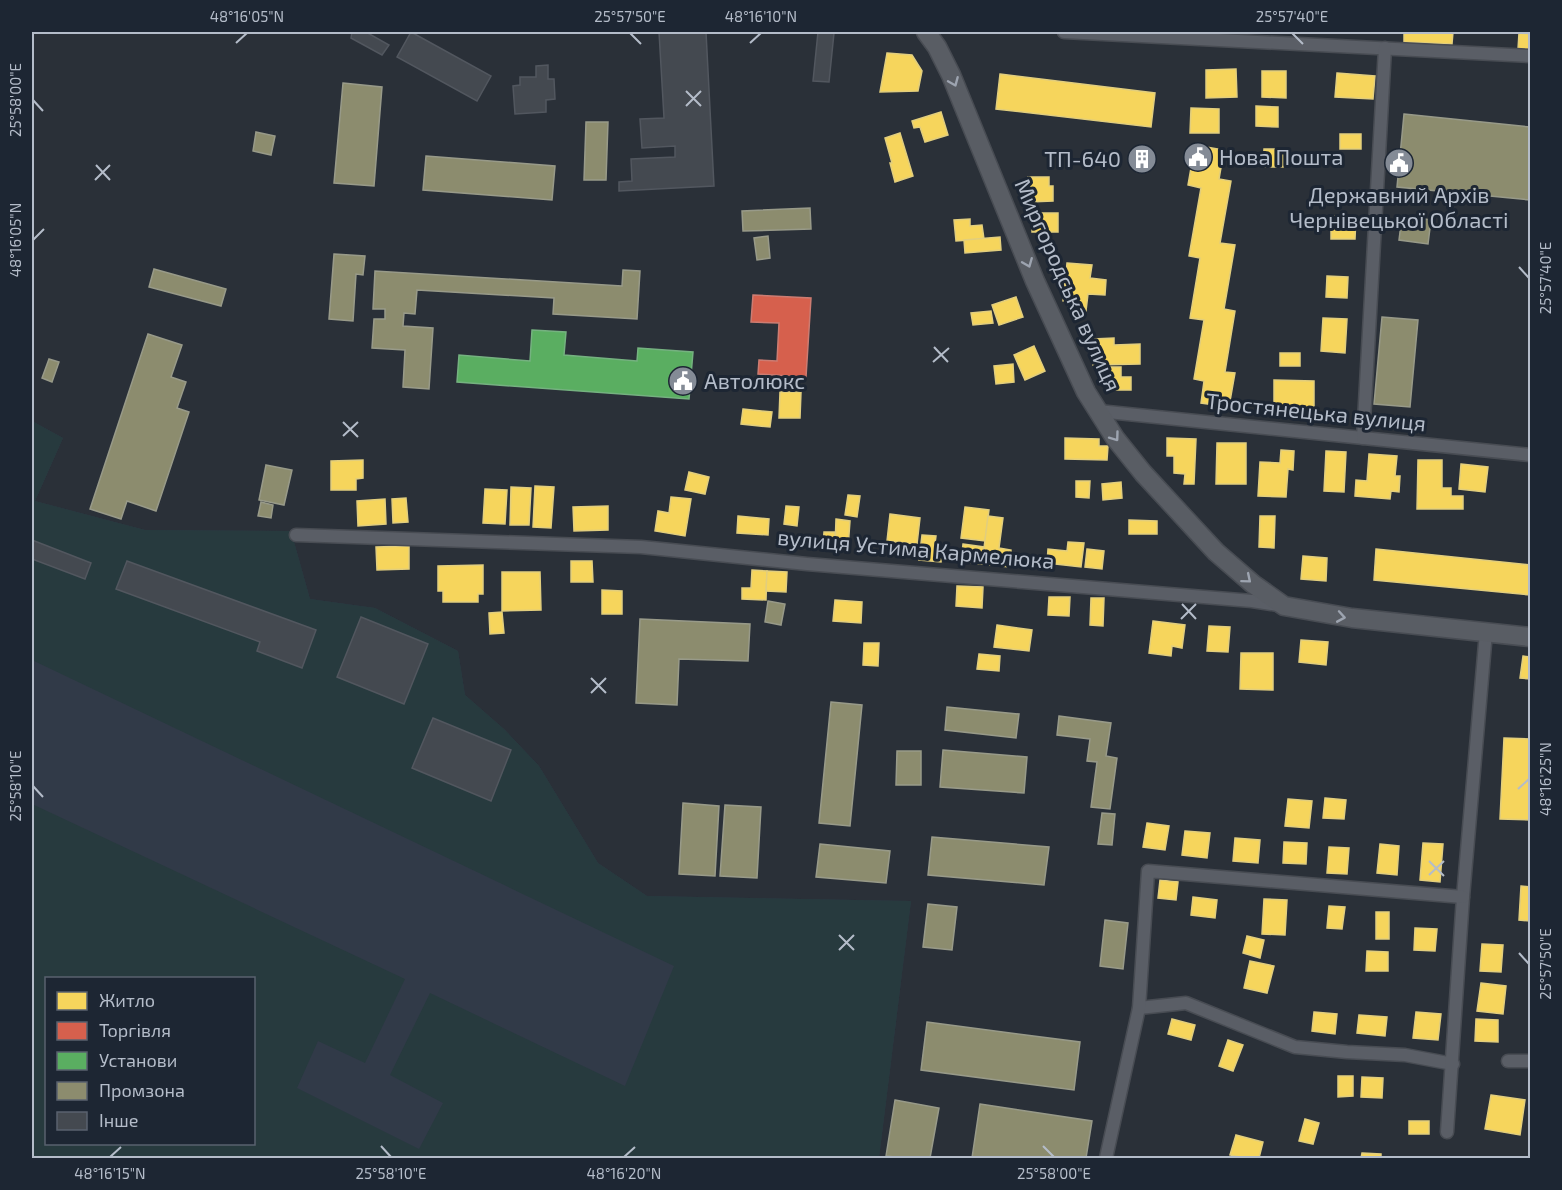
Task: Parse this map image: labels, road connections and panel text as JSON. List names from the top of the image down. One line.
{"streets":{"main road":["Миргородська вулиця","вулиця Устима Кармелюка"],"street":["Тростянецька вулиця"]},"crossings":[["Миргородська вулиця","Тростянецька вулиця"],["Миргородська вулиця","вулиця Устима Кармелюка"]],"one_way":["Миргородська вулиця"],"places":{"public building":["Нова Пошта","Державний Архів Чернівецької Області","Автолюкс"],"building":["ТП-640"]},"legend":["Житло","Торгівля","Установи","Промзона","Інше"],"coordinates":["48°16'05\"N","25°57'50\"E","48°16'10\"N","25°57'40\"E","25°58'00\"E","48°16'25\"N","25°58'10\"E","48°16'15\"N","48°16'20\"N"]}
